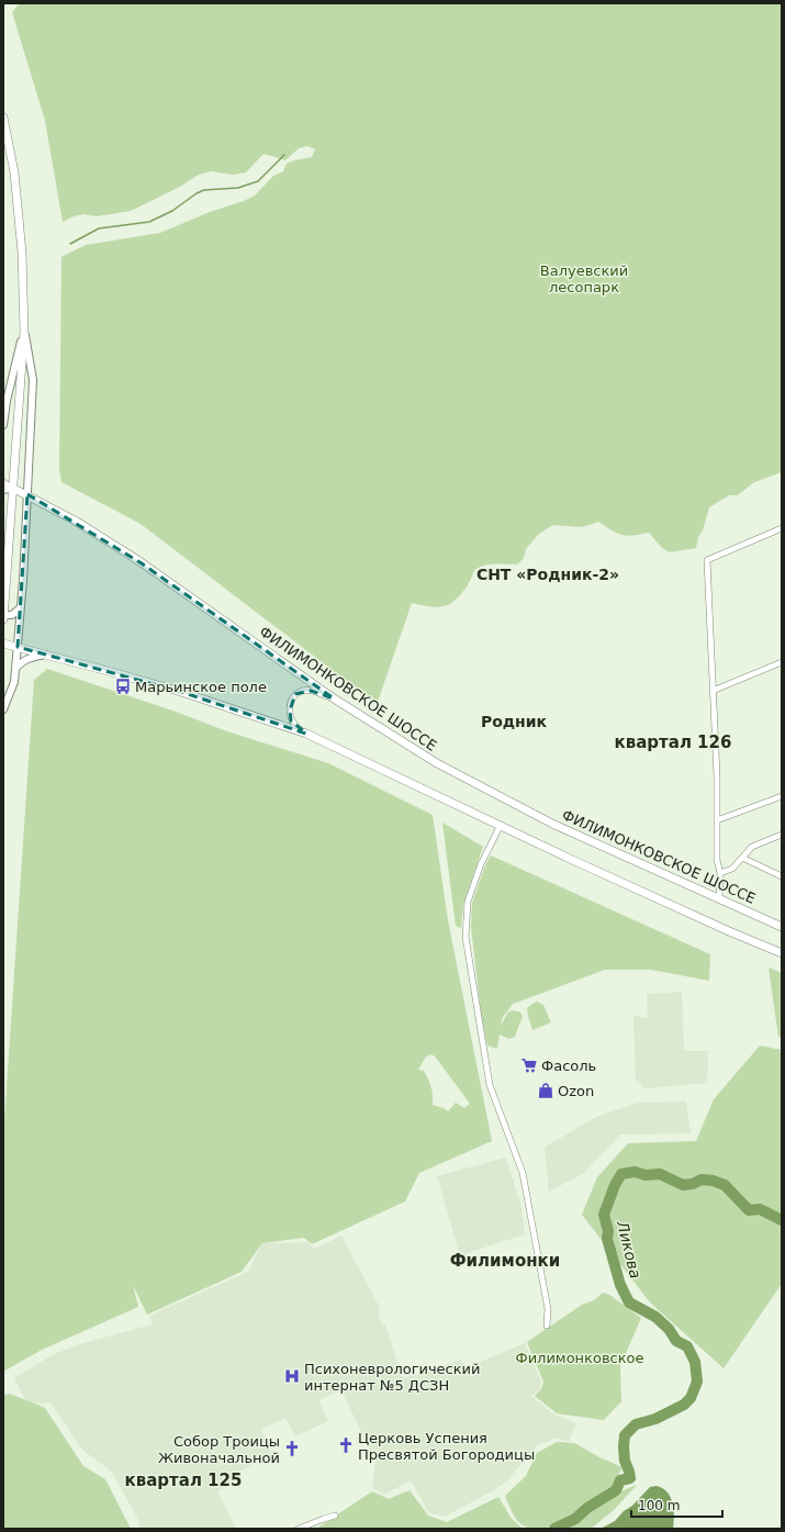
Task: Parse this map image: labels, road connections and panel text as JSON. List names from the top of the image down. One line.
{"streets":{"main road":["ФИЛИМОНКОВСКОЕ ШОССЕ"]},"districts":["СНТ «Родник-2»","Родник","квартал 126","Филимонки","квартал 125"],"water":["Ликова"],"parks":["Валуевский лесопарк","Филимонковское"],"places":{"bus stop":["Марьинское поле"],"supermarket":["Фасоль"],"shop":["Ozon"],"hospital":["Психоневрологический интернат №5 ДСЗН"],"church":["Церковь Успения Пресвятой Богородицы","Собор Троицы Живоначальной"]},"scale_bar":"100 m"}
